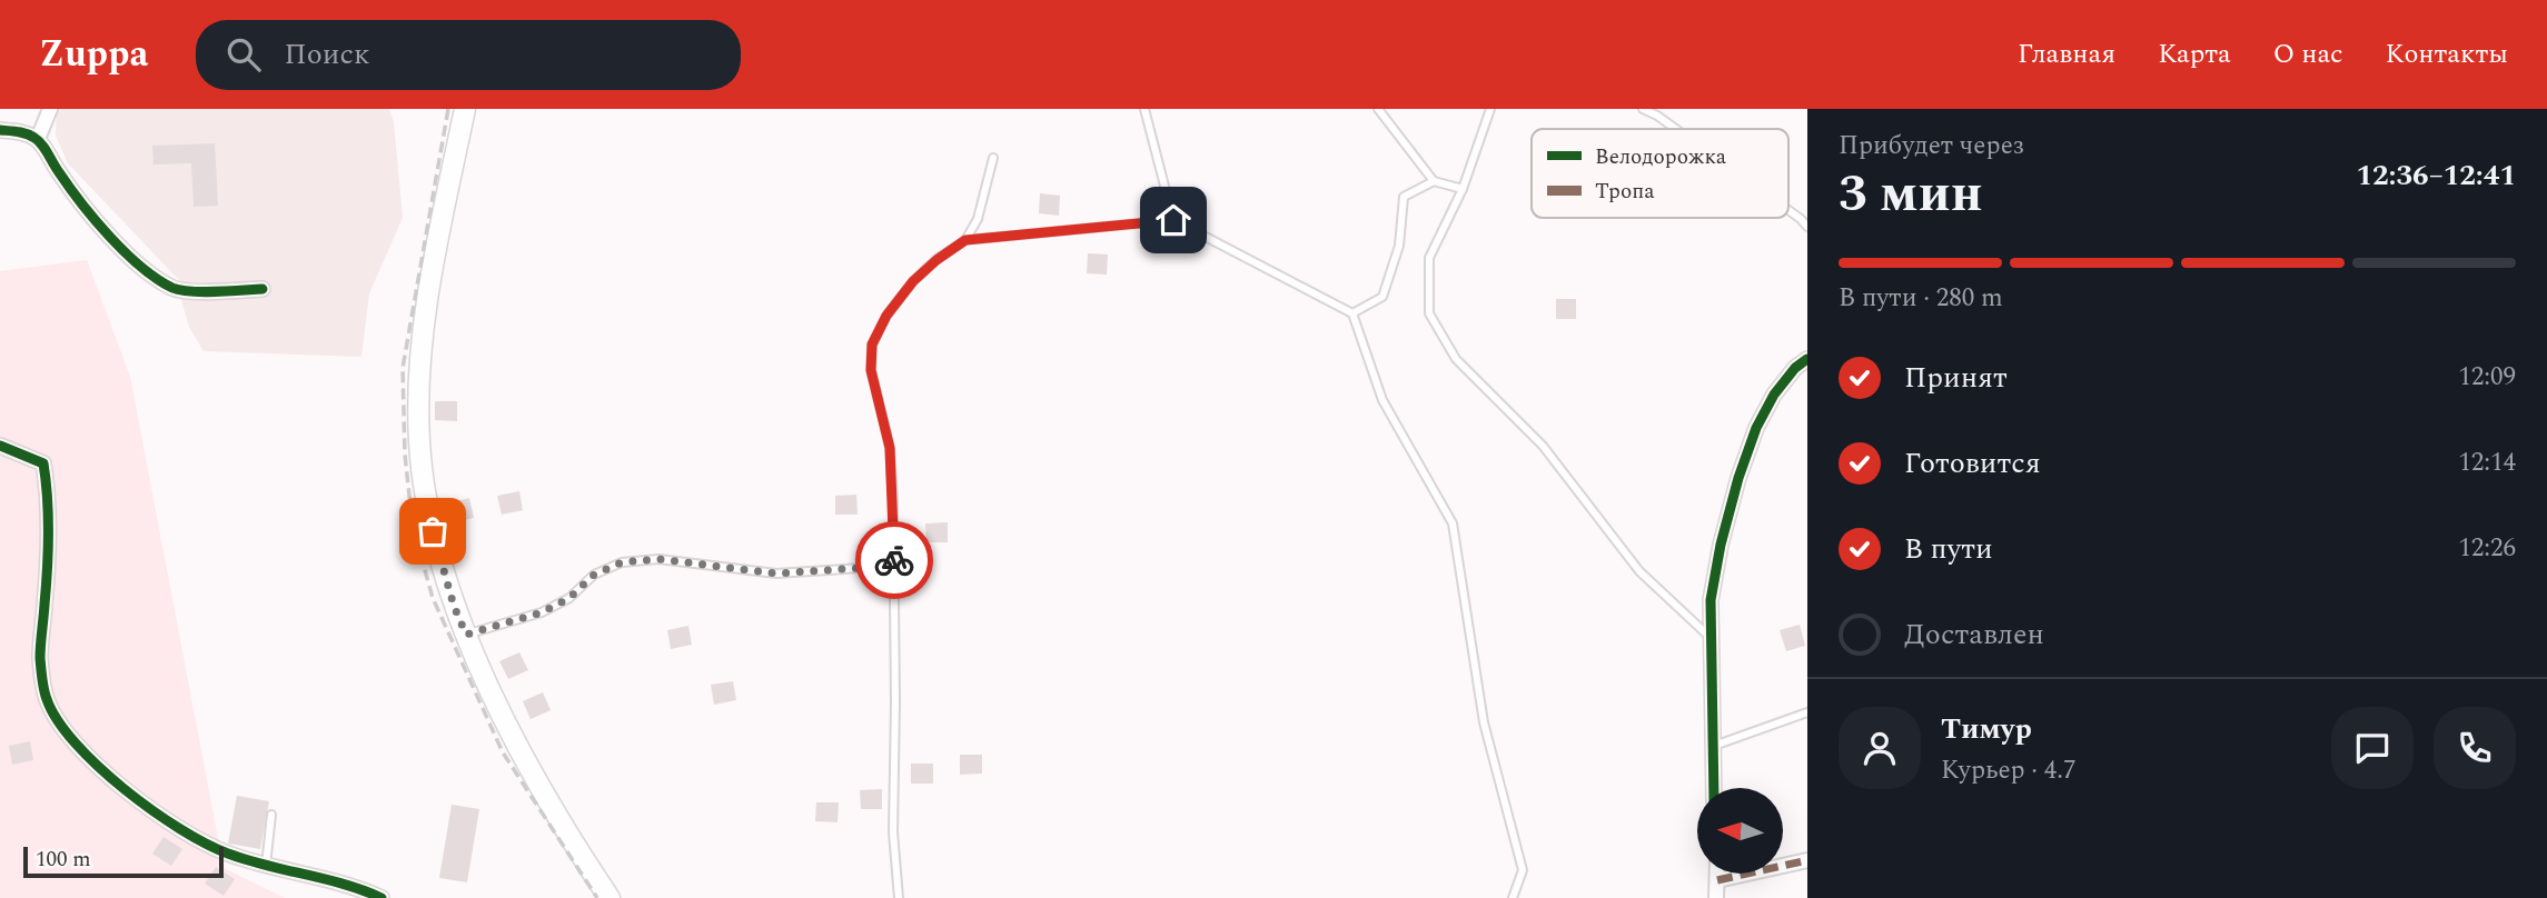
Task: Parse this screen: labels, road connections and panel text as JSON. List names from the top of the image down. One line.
{"legend":["Велодорожка","Тропа"],"scale_bar":"100 m","north":"left","page":{"header":"Zuppa","search":"Поиск","nav":["Главная","Карта","О нас","Контакты"],"heading":["3 мин","Прибудет через","12:36–12:41"],"panel":["Тимур","Курьер · 4.7"],"bar":"В пути · 280 m","list":[["Принят","12:09"],["Готовится","12:14"],["В пути","12:26"],"Доставлен"],"scale":"100 m"}}
